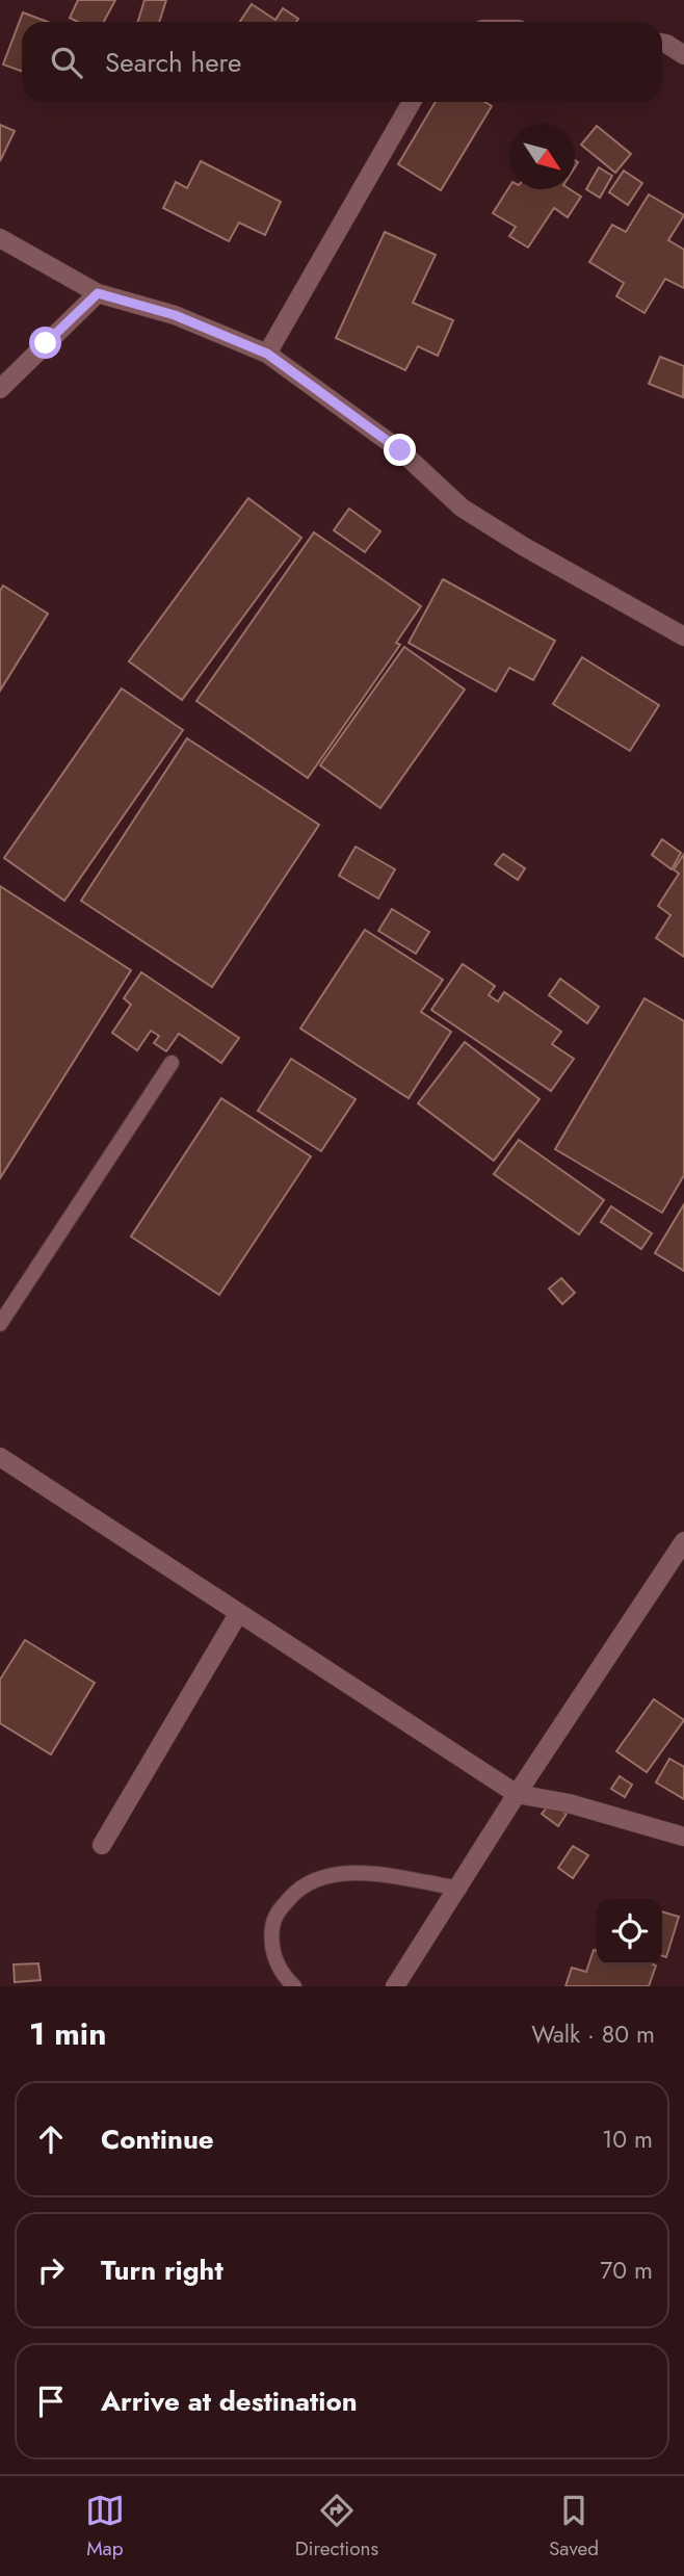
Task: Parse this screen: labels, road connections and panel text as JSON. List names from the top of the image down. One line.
{"north":"bottom right","page":{"search":"Search here","heading":["1 min","Walk · 80 m"],"list":[["Continue","10 m"],["Turn right","70 m"],"Arrive at destination"],"nav":["Map","Directions","Saved"]}}
